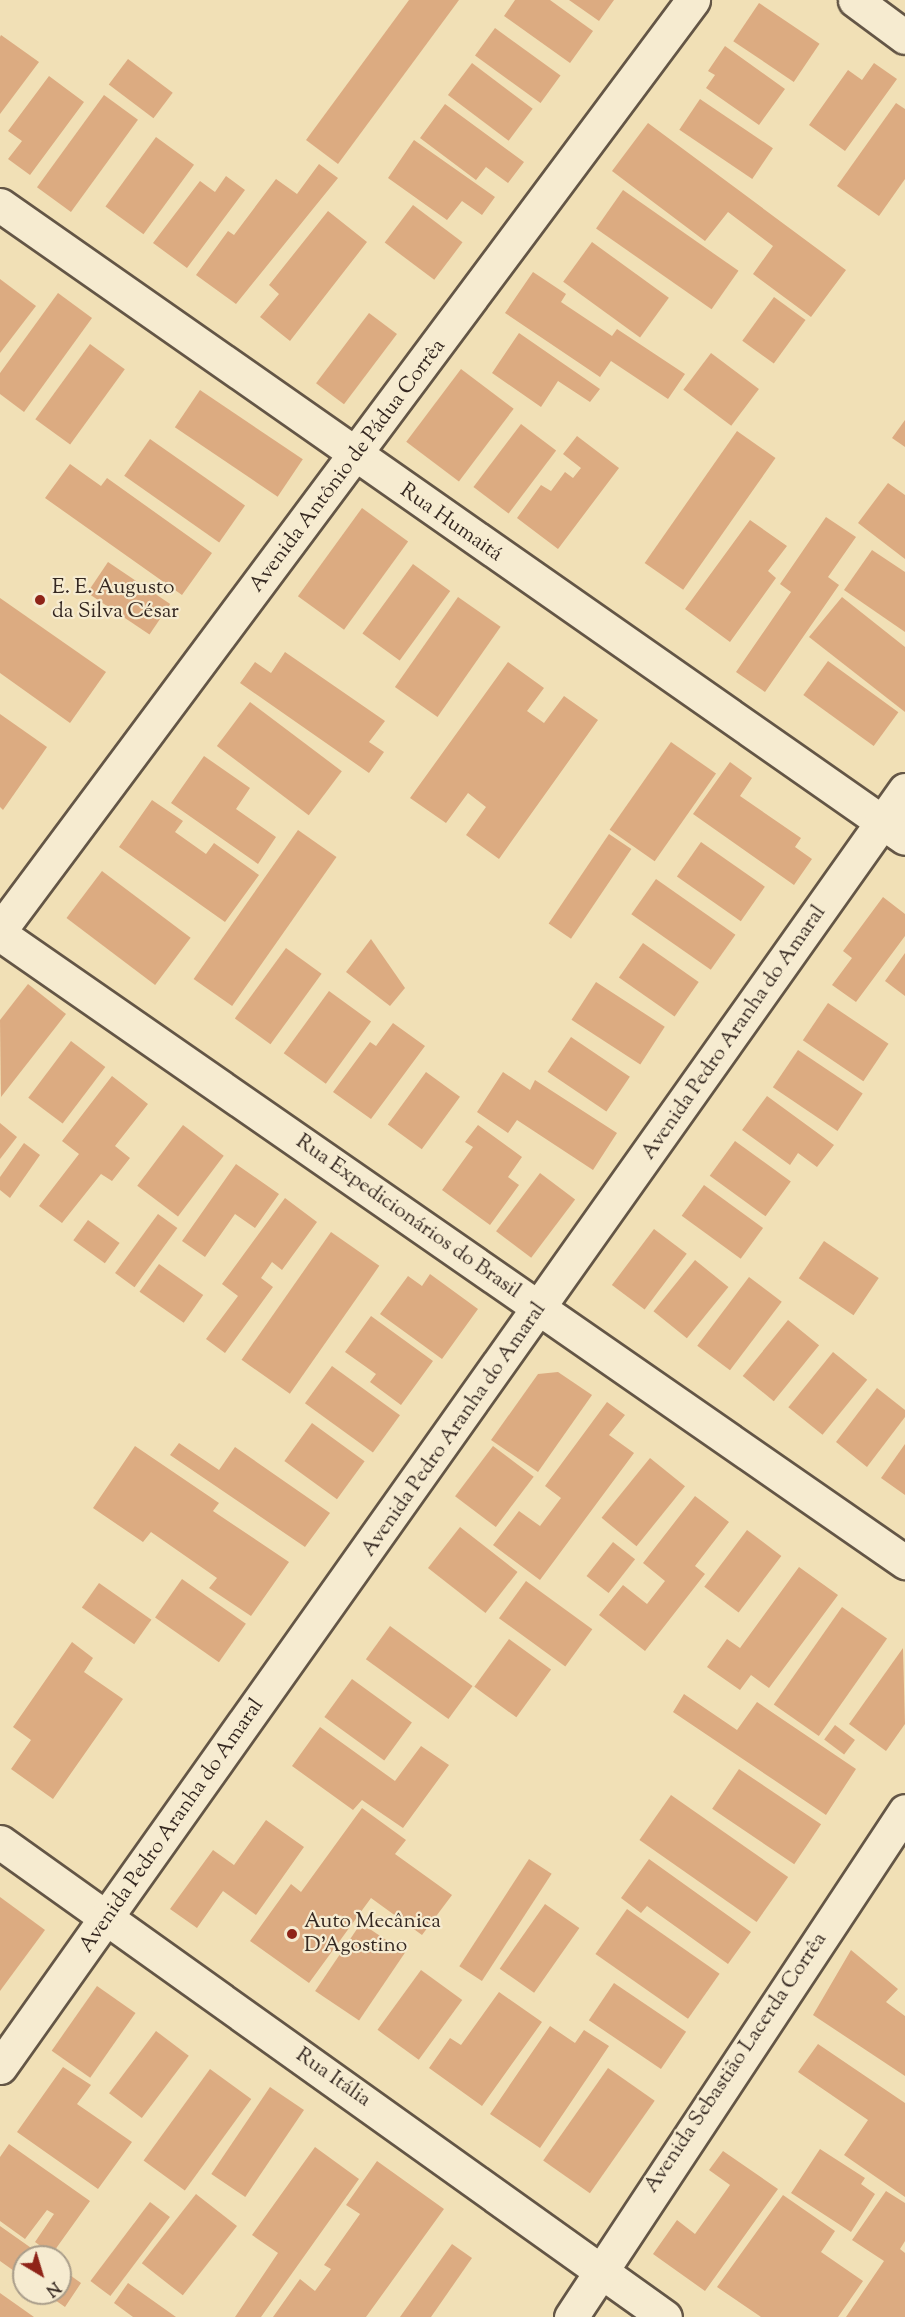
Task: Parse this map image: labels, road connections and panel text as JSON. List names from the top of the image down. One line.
{"streets":{"street":["Avenida Antônio de Pádua Corrêa","Rua Humaitá","Avenida Pedro Aranha do Amaral","Rua Expedicionários do Brasil","Avenida Sebastião Lacerda Corrêa","Rua Itália"]},"crossings":[["Avenida Antônio de Pádua Corrêa","Rua Humaitá"],["Avenida Antônio de Pádua Corrêa","Rua Expedicionários do Brasil"],["Rua Humaitá","Avenida Pedro Aranha do Amaral"],["Avenida Pedro Aranha do Amaral","Rua Expedicionários do Brasil"],["Avenida Pedro Aranha do Amaral","Rua Itália"],["Avenida Sebastião Lacerda Corrêa","Rua Itália"]],"places":["E. E. Augusto da Silva César","Auto Mecânica D'Agostino"],"north":"bottom right"}
